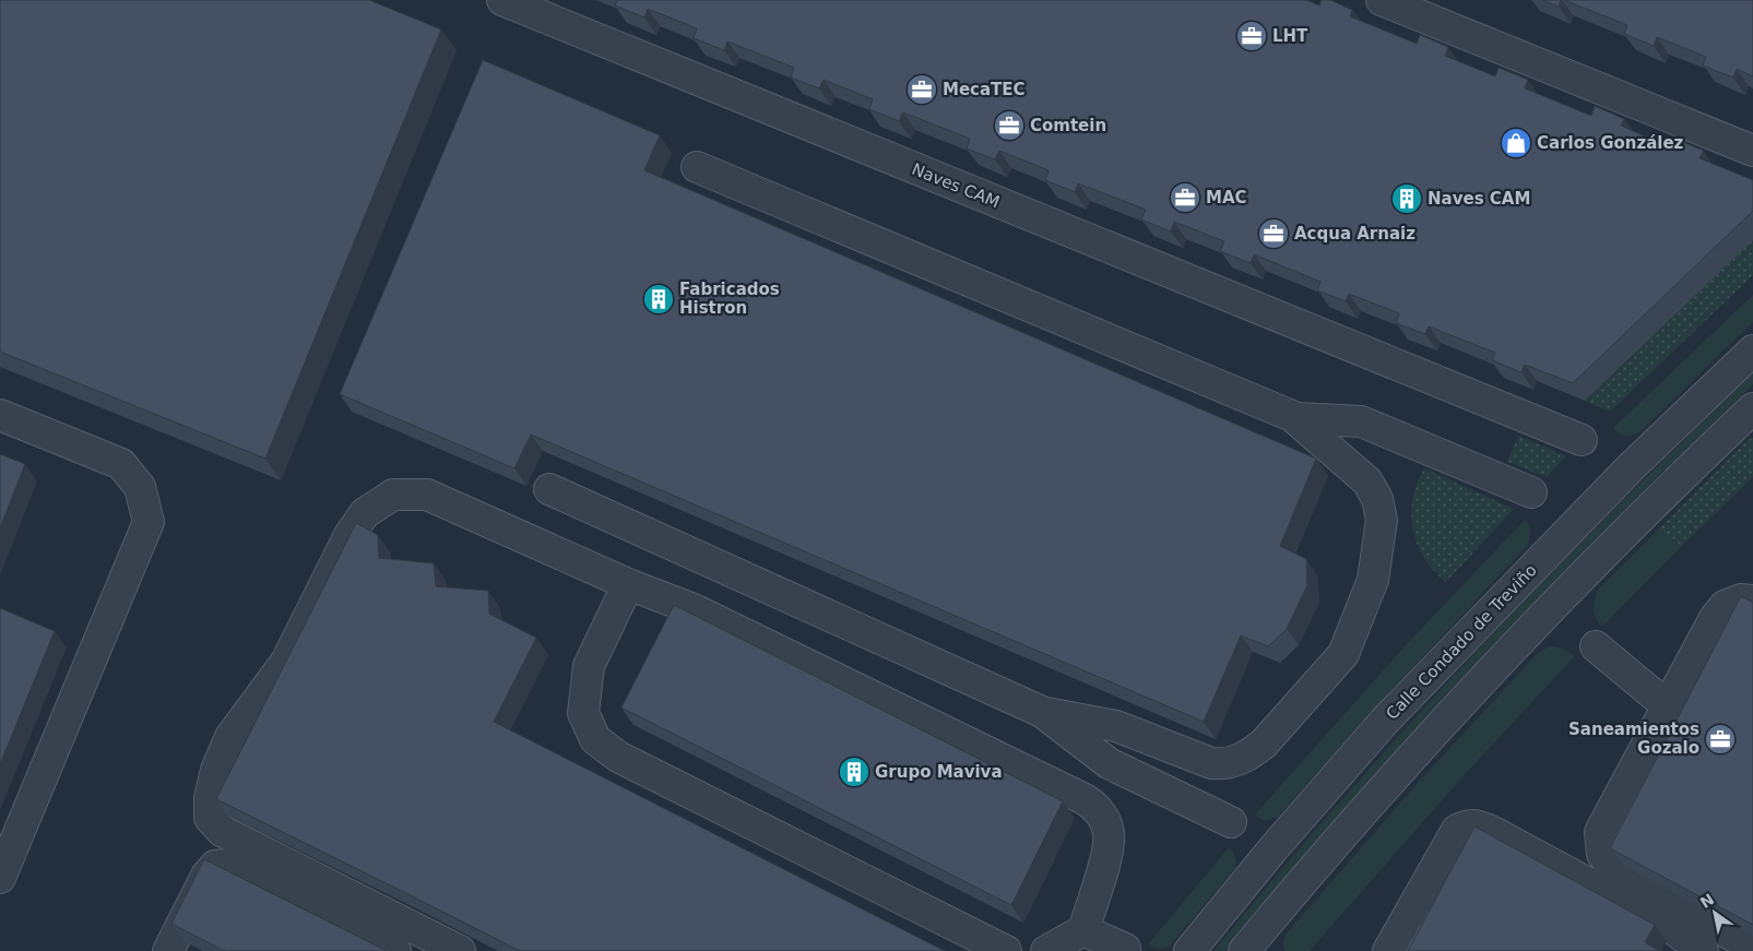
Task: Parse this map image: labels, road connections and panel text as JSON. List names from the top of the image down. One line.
{"streets":{"street":["Naves CAM","Calle Condado de Treviño"]},"places":{"office":["LHT","MecaTEC","Comtein","MAC","Acqua Arnaiz","Saneamientos Gozalo"],"shop":["Carlos González"],"building":["Naves CAM","Fabricados Histron","Grupo Maviva"]},"north":"top left"}
